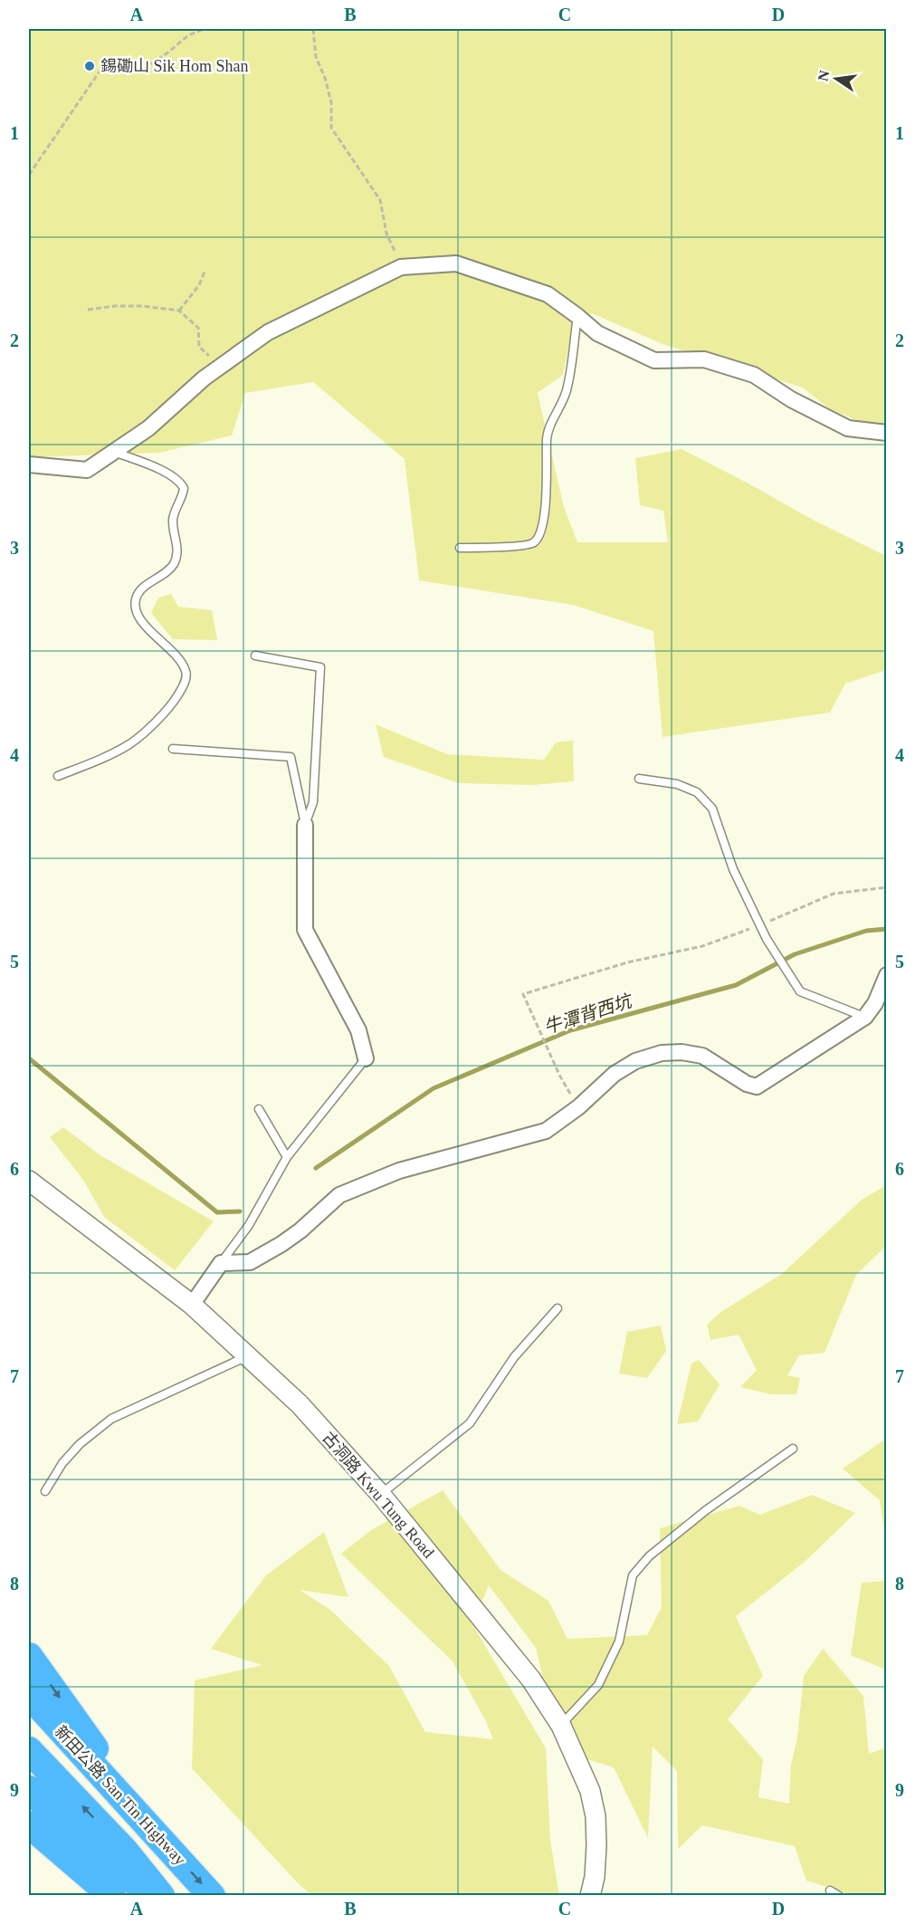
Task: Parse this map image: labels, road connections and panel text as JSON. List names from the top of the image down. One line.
{"streets":{"highway":["新田公路 San Tin Highway"],"street":["古洞路 Kwu Tung Road"]},"water":["牛潭背西坑"],"places":["錫磡山 Sik Hom Shan"],"north":"left","grid":{"columns":["A","B","C","D"],"rows":["1","2","3","4","5","6","7","8","9"]}}
